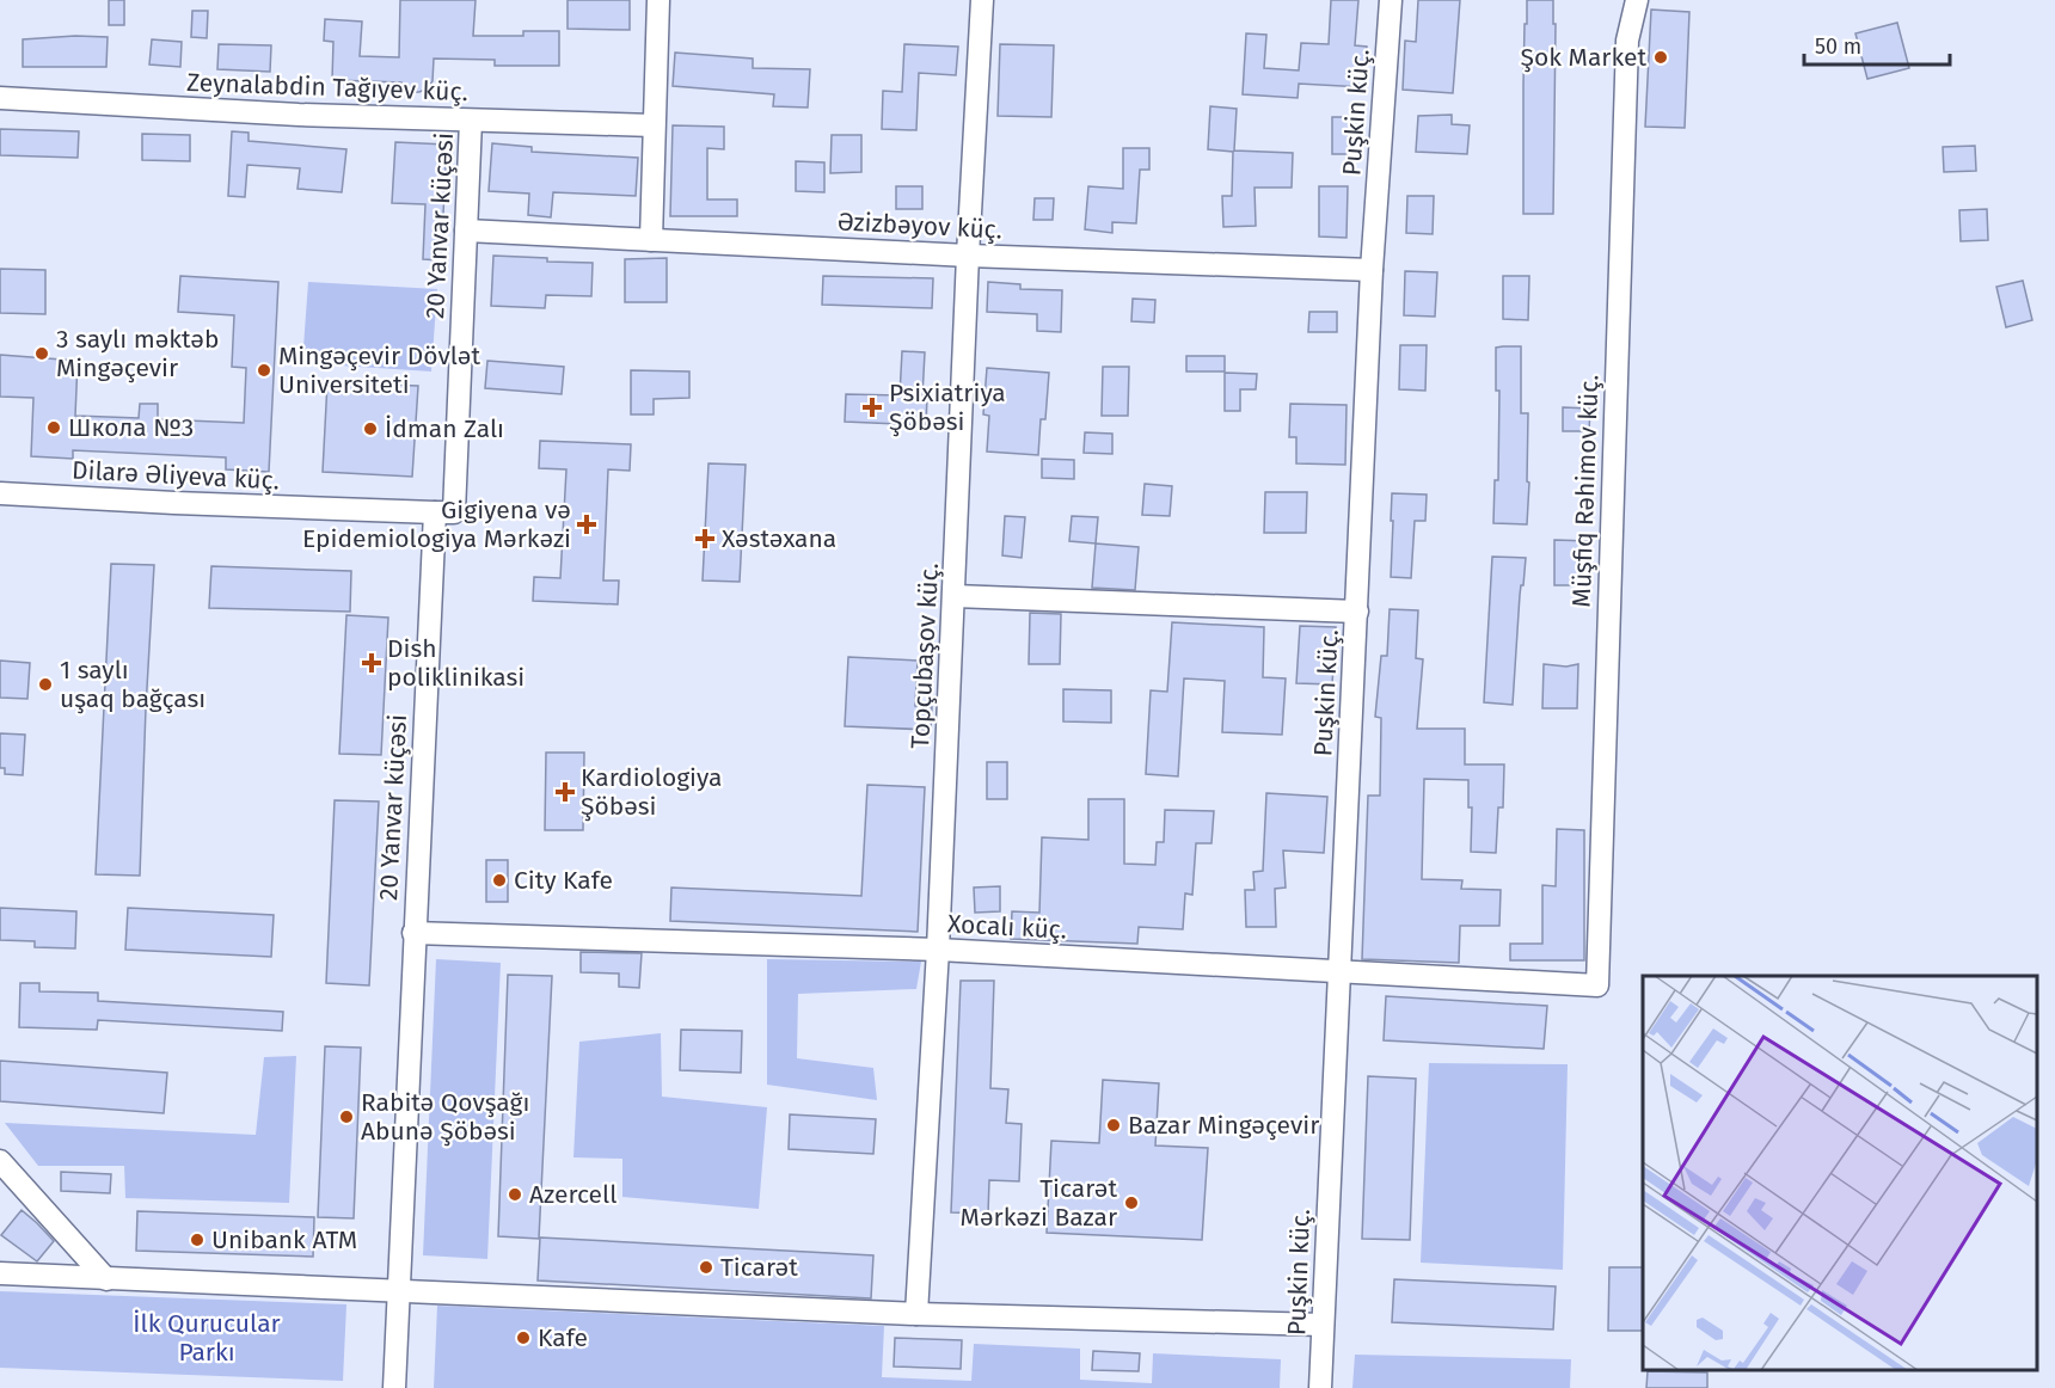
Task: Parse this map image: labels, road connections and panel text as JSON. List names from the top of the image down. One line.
{"streets":{"street":["Zeynalabdin Tağıyev küç.","Puşkin küç.","20 Yanvar küçəsi","Əzizbəyov küç.","Dilarə Əliyeva küç.","Müşfiq Rəhimov küç.","Topçubaşov küç.","Xocalı küç."]},"crossings":[["Zeynalabdin Tağıyev küç.","20 Yanvar küçəsi"],["Puşkin küç.","Əzizbəyov küç."],["Puşkin küç.","Xocalı küç."],["20 Yanvar küçəsi","Əzizbəyov küç."],["20 Yanvar küçəsi","Dilarə Əliyeva küç."],["20 Yanvar küçəsi","Xocalı küç."],["Əzizbəyov küç.","Topçubaşov küç."],["Müşfiq Rəhimov küç.","Xocalı küç."],["Topçubaşov küç.","Xocalı küç."]],"parks":["İlk Qurucular Parkı"],"places":{"other":["Şok Market","3 saylı məktəb Mingəçevir","Mingəçevir Dövlət Universiteti","Школа №3","İdman Zalı","1 saylı uşaq bağçası","City Kafe","Rabitə Qovşağı Abunə Şöbəsi","Bazar Mingəçevir","Azercell","Ticarət Mərkəzi Bazar","Unibank ATM","Ticarət","Kafe"],"health":["Psixiatriya Şöbəsi","Gigiyena və Epidemiologiya Mərkəzi","Xəstəxana","Dish poliklinikasi","Kardiologiya Şöbəsi"]},"scale_bar":"50 m"}
